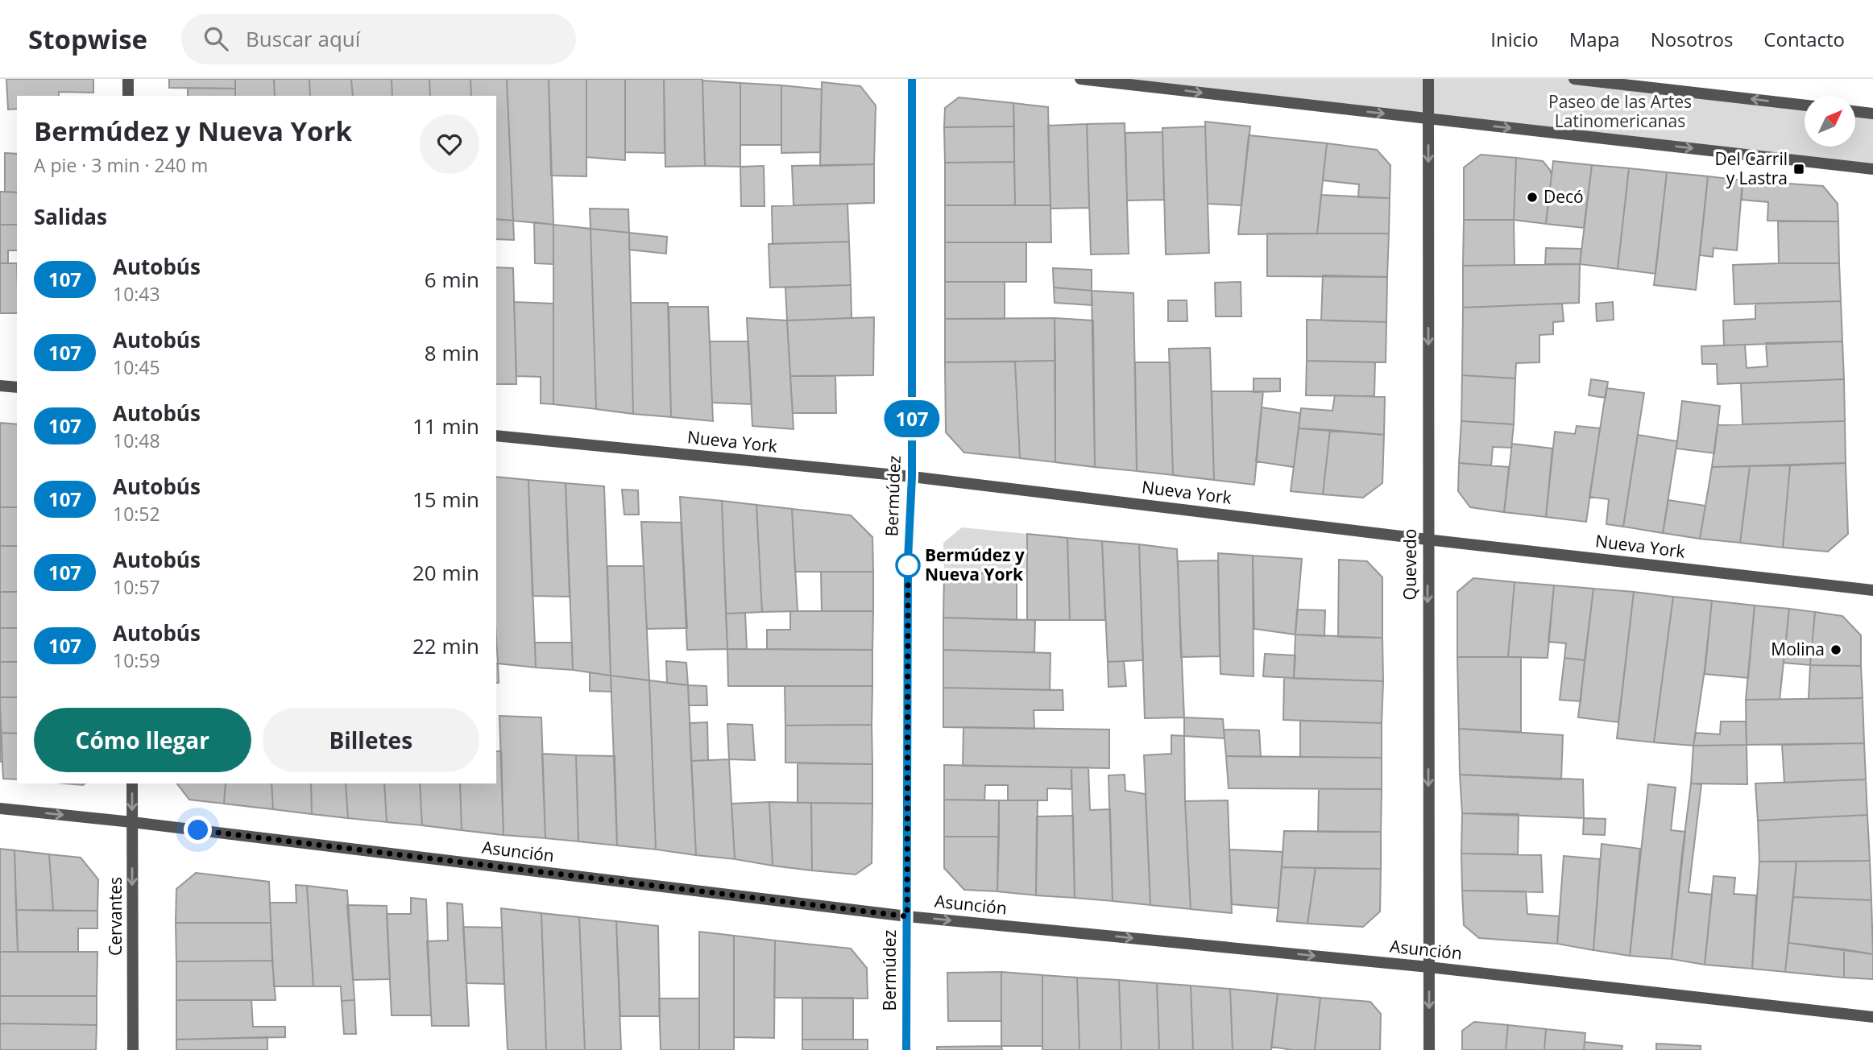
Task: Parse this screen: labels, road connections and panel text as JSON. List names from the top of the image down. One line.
{"streets":{"street":["Nueva York","Bermúdez","Quevedo","Asunción","Cervantes"]},"crossings":[["Nueva York","Bermúdez"],["Nueva York","Quevedo"],["Bermúdez","Asunción"],["Quevedo","Asunción"],["Asunción","Cervantes"]],"one_way":["Quevedo","Cervantes"],"parks":["Paseo de las Artes Latinomericanas"],"places":{"transit":["Del Carril y Lastra"],"other":["Decó","Bermúdez y Nueva York","Molina"]},"lines":["bus line 107"],"north":"top right","page":{"header":"Stopwise","search":"Buscar aquí","nav":["Inicio","Mapa","Nosotros","Contacto"],"on_map":"107","heading":[["Bermúdez y Nueva York","A pie · 3 min · 240 m"],"Salidas"],"list":[{"mark":"107","name":"Autobús","note":"10:43","value":"6 min"},{"mark":"107","name":"Autobús","note":"10:45","value":"8 min"},{"mark":"107","name":"Autobús","note":"10:48","value":"11 min"},{"mark":"107","name":"Autobús","note":"10:52","value":"15 min"},{"mark":"107","name":"Autobús","note":"10:57","value":"20 min"},{"mark":"107","name":"Autobús","note":"10:59","value":"22 min"}],"buttons":["Cómo llegar","Billetes"]}}
